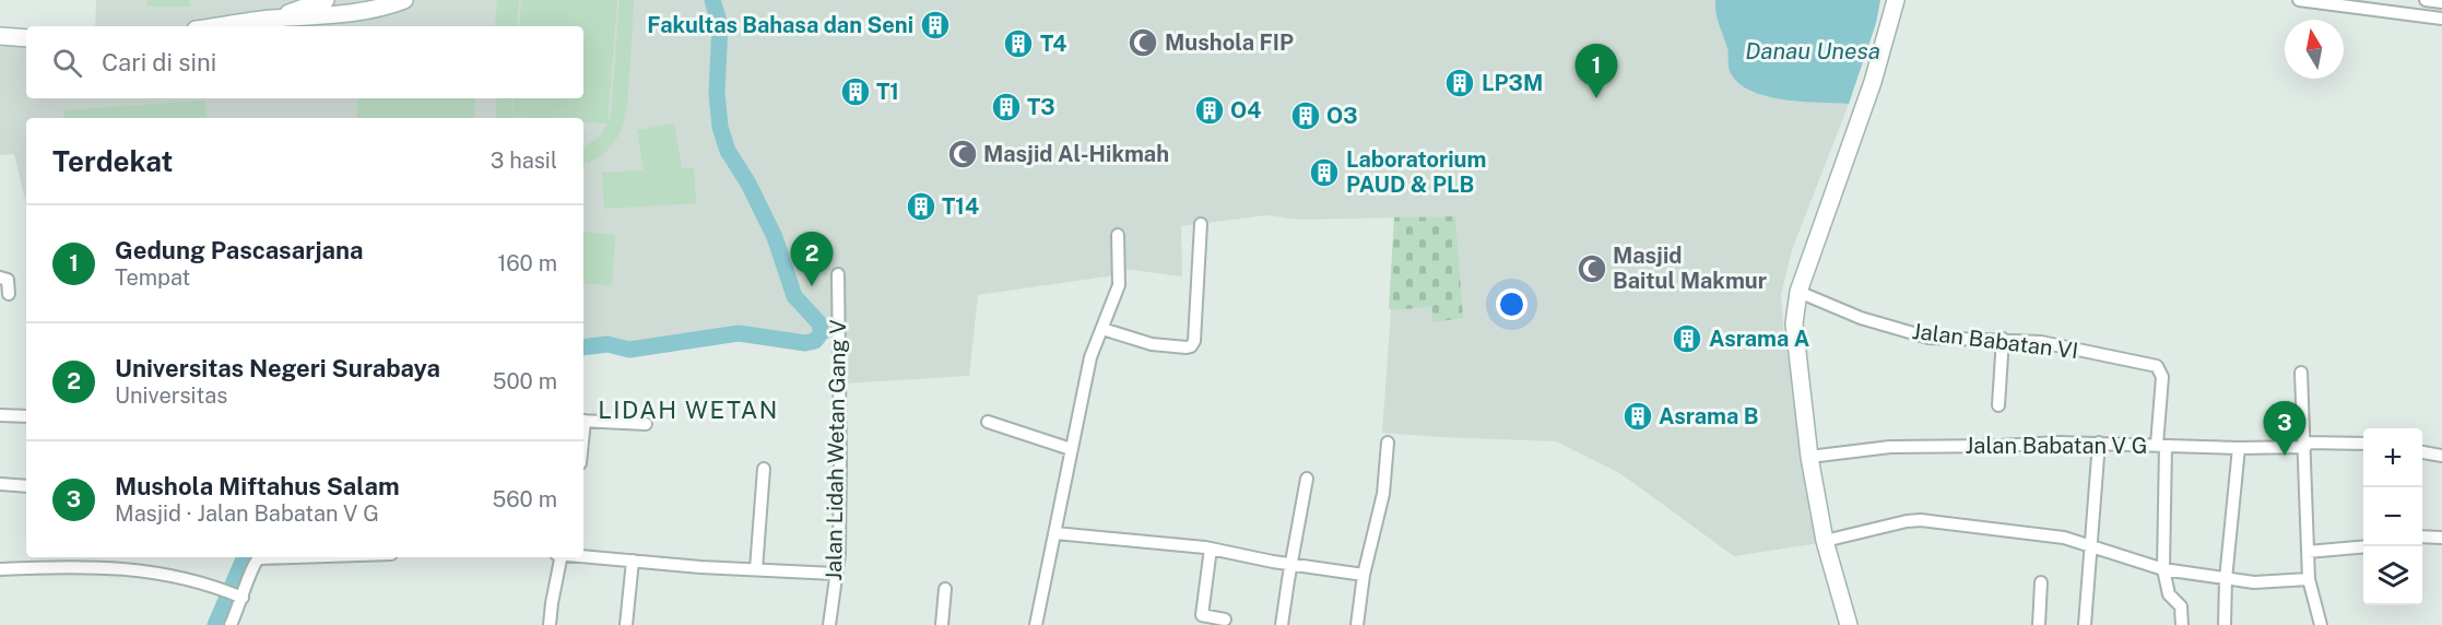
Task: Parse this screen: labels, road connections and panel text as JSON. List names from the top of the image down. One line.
{"streets":{"street":["Jalan Babatan VI","Jalan Babatan V G","Jalan Lidah Wetan Gang V"]},"crossings":[["Jalan Babatan VI","Jalan Babatan V G"]],"districts":["LIDAH WETAN"],"water":["Danau Unesa"],"places":{"building":["Fakultas Bahasa dan Seni","T4","LP3M","T1","T3","O4","O3","Laboratorium PAUD & PLB","T14","Asrama A","Asrama B"],"mosque":["Mushola FIP","Masjid Al-Hikmah","Masjid Baitul Makmur"]},"north":"top","page":{"search":"Cari di sini","pins":["1","2","3"],"heading":["Terdekat","3 hasil"],"list":[{"mark":"1","name":"Gedung Pascasarjana","note":"Tempat","value":"160 m"},{"mark":"2","name":"Universitas Negeri Surabaya","note":"Universitas","value":"500 m"},{"mark":"3","name":"Mushola Miftahus Salam","note":"Masjid · Jalan Babatan V G","value":"560 m"}],"map_buttons":["+","−"]}}
